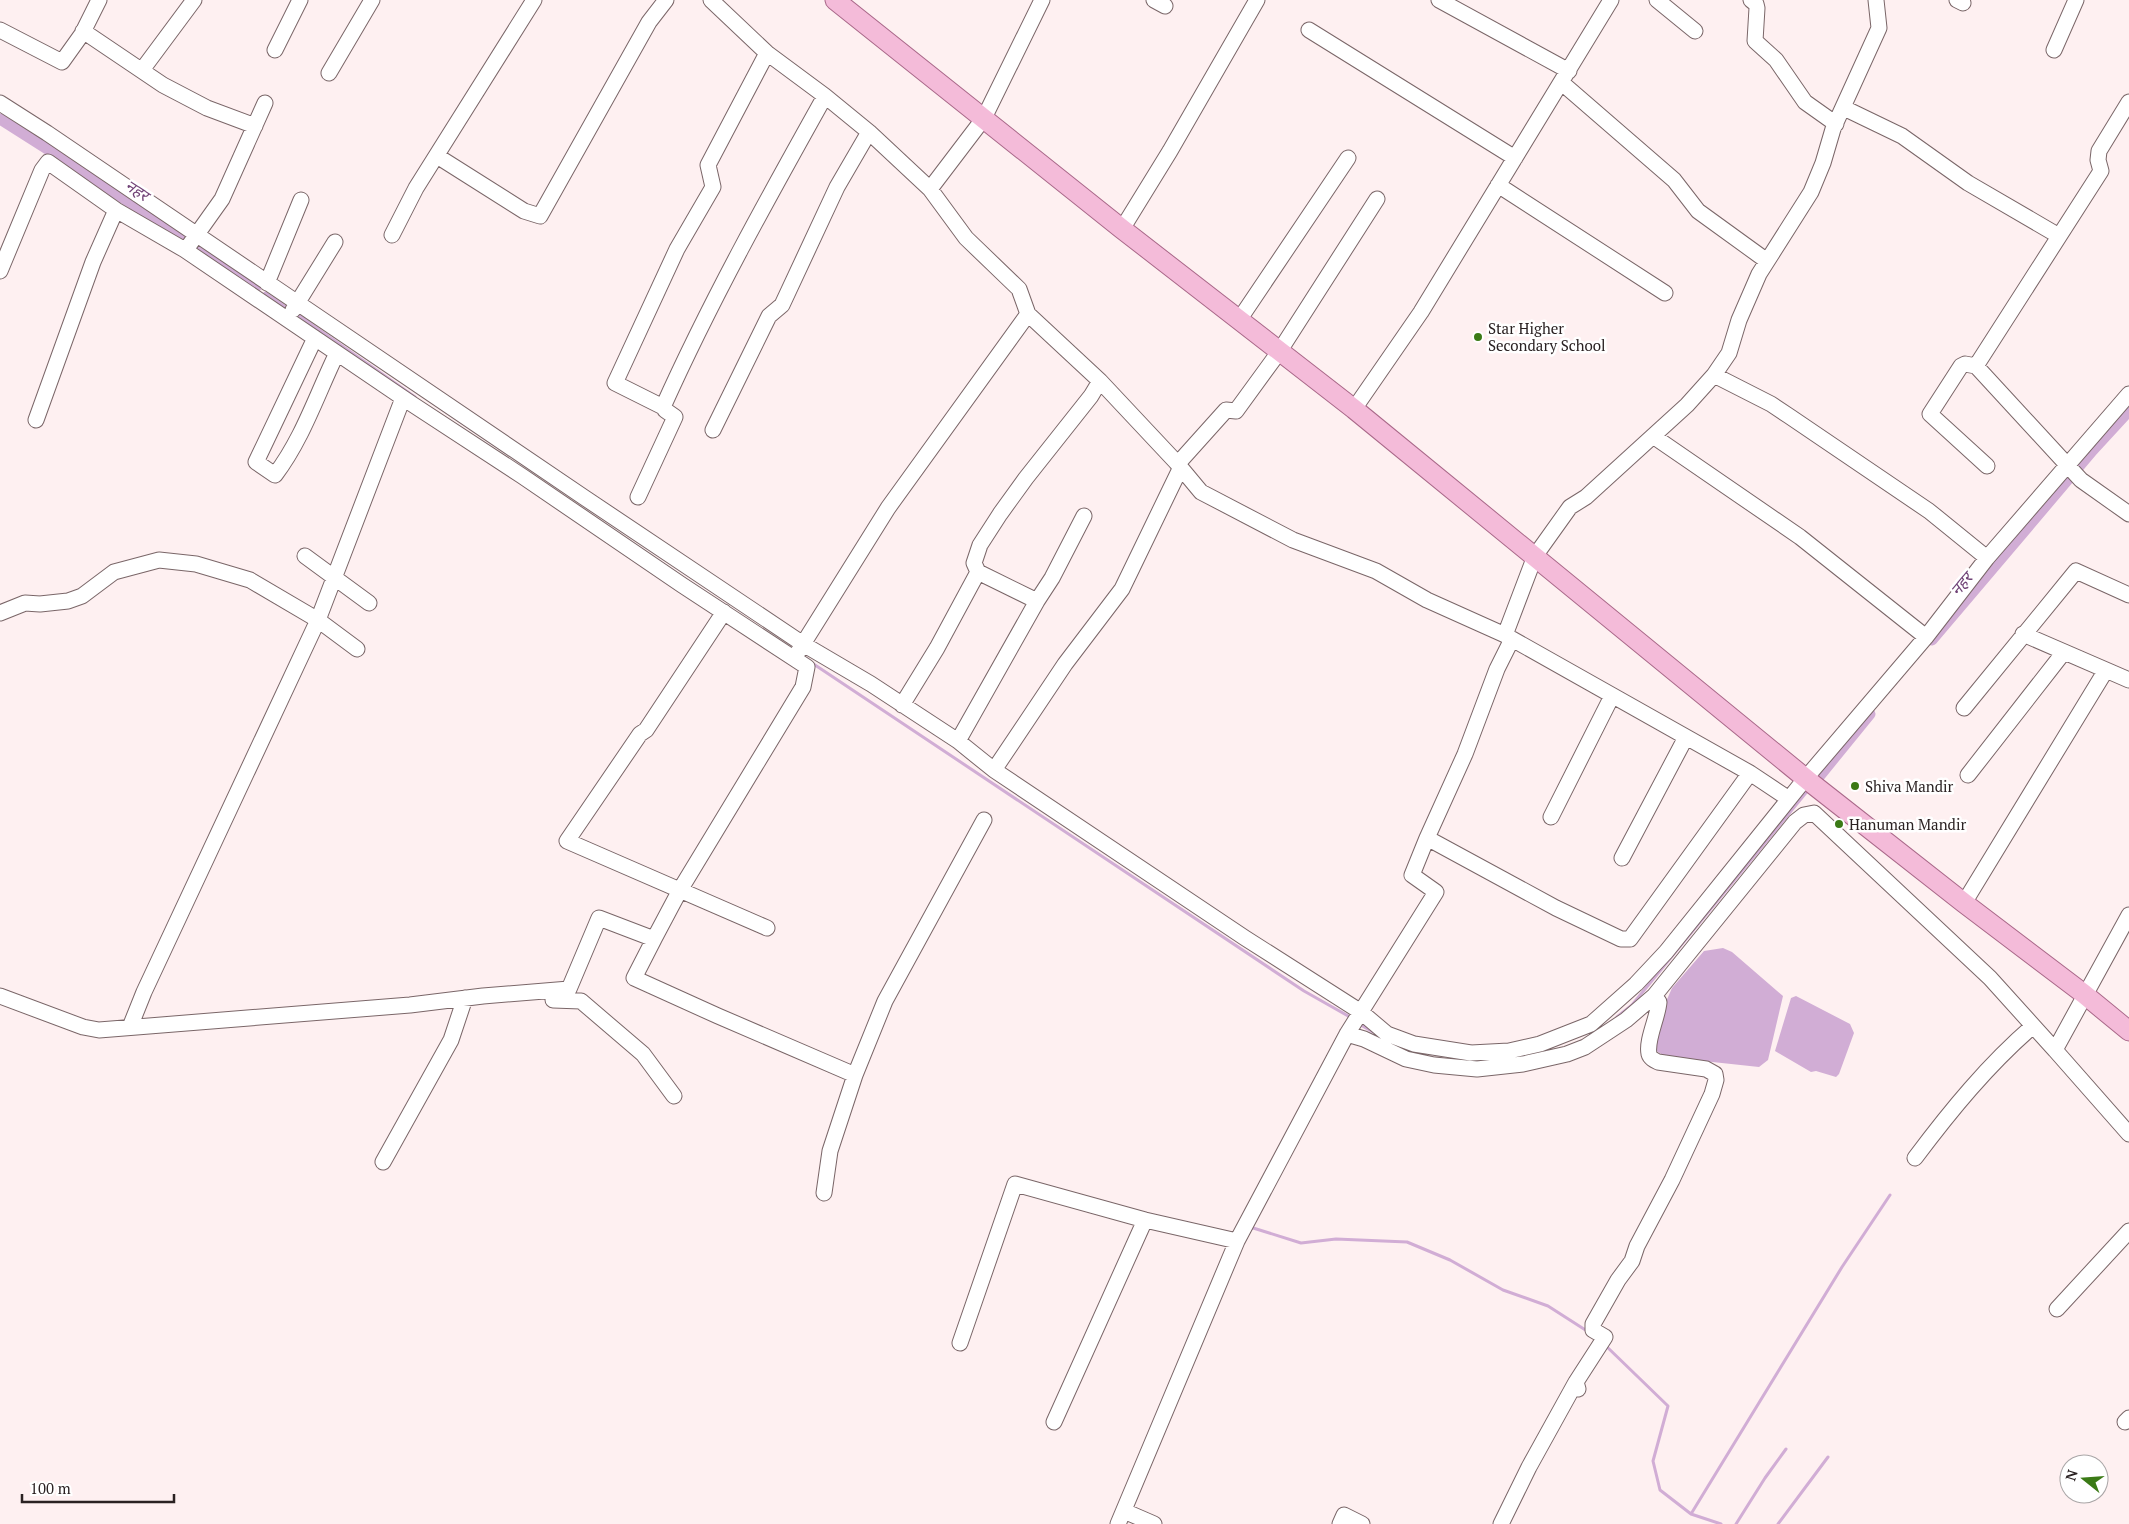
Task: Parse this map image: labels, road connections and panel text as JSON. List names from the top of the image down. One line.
{"water":["नहर"],"places":["Star Higher Secondary School","Shiva Mandir","Hanuman Mandir"],"scale_bar":"100 m","north":"left"}
